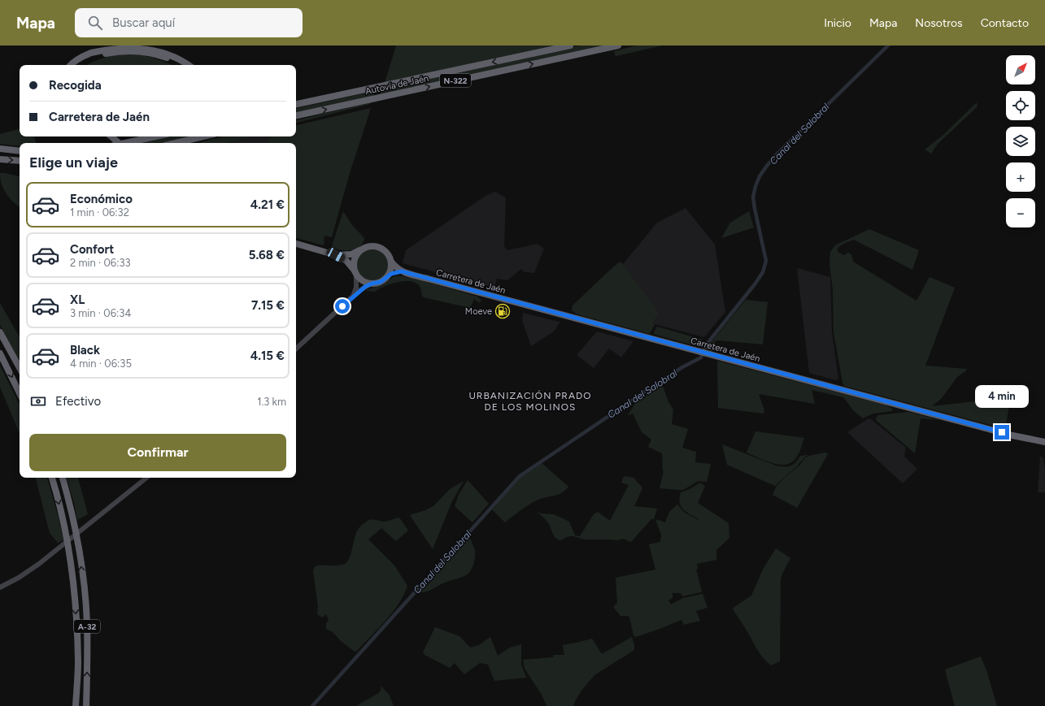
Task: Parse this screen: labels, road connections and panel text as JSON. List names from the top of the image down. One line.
{"streets":{"highway":["N-322","Autovía de Jaén","Carretera de Jaén","A-32"]},"districts":["URBANIZACIÓN PRADO DE LOS MOLINOS"],"water":["Canal del Salobral"],"places":{"fuel station":["Moeve"]},"north":"top right","page":{"header":"Mapa","search":"Buscar aquí","nav":["Inicio","Mapa","Nosotros","Contacto"],"map_buttons":["+","−"],"banner":["Recogida","Carretera de Jaén"],"heading":"Elige un viaje","list":[{"name":"Económico","note":"1 min · 06:32","value":"4.21 €"},{"name":"Confort","note":"2 min · 06:33","value":"5.68 €"},{"name":"XL","note":"3 min · 06:34","value":"7.15 €"},{"name":"Black","note":"4 min · 06:35","value":"4.15 €"}],"pay":["Efectivo","1.3 km"],"bubble":"4 min","buttons":"Confirmar"}}
